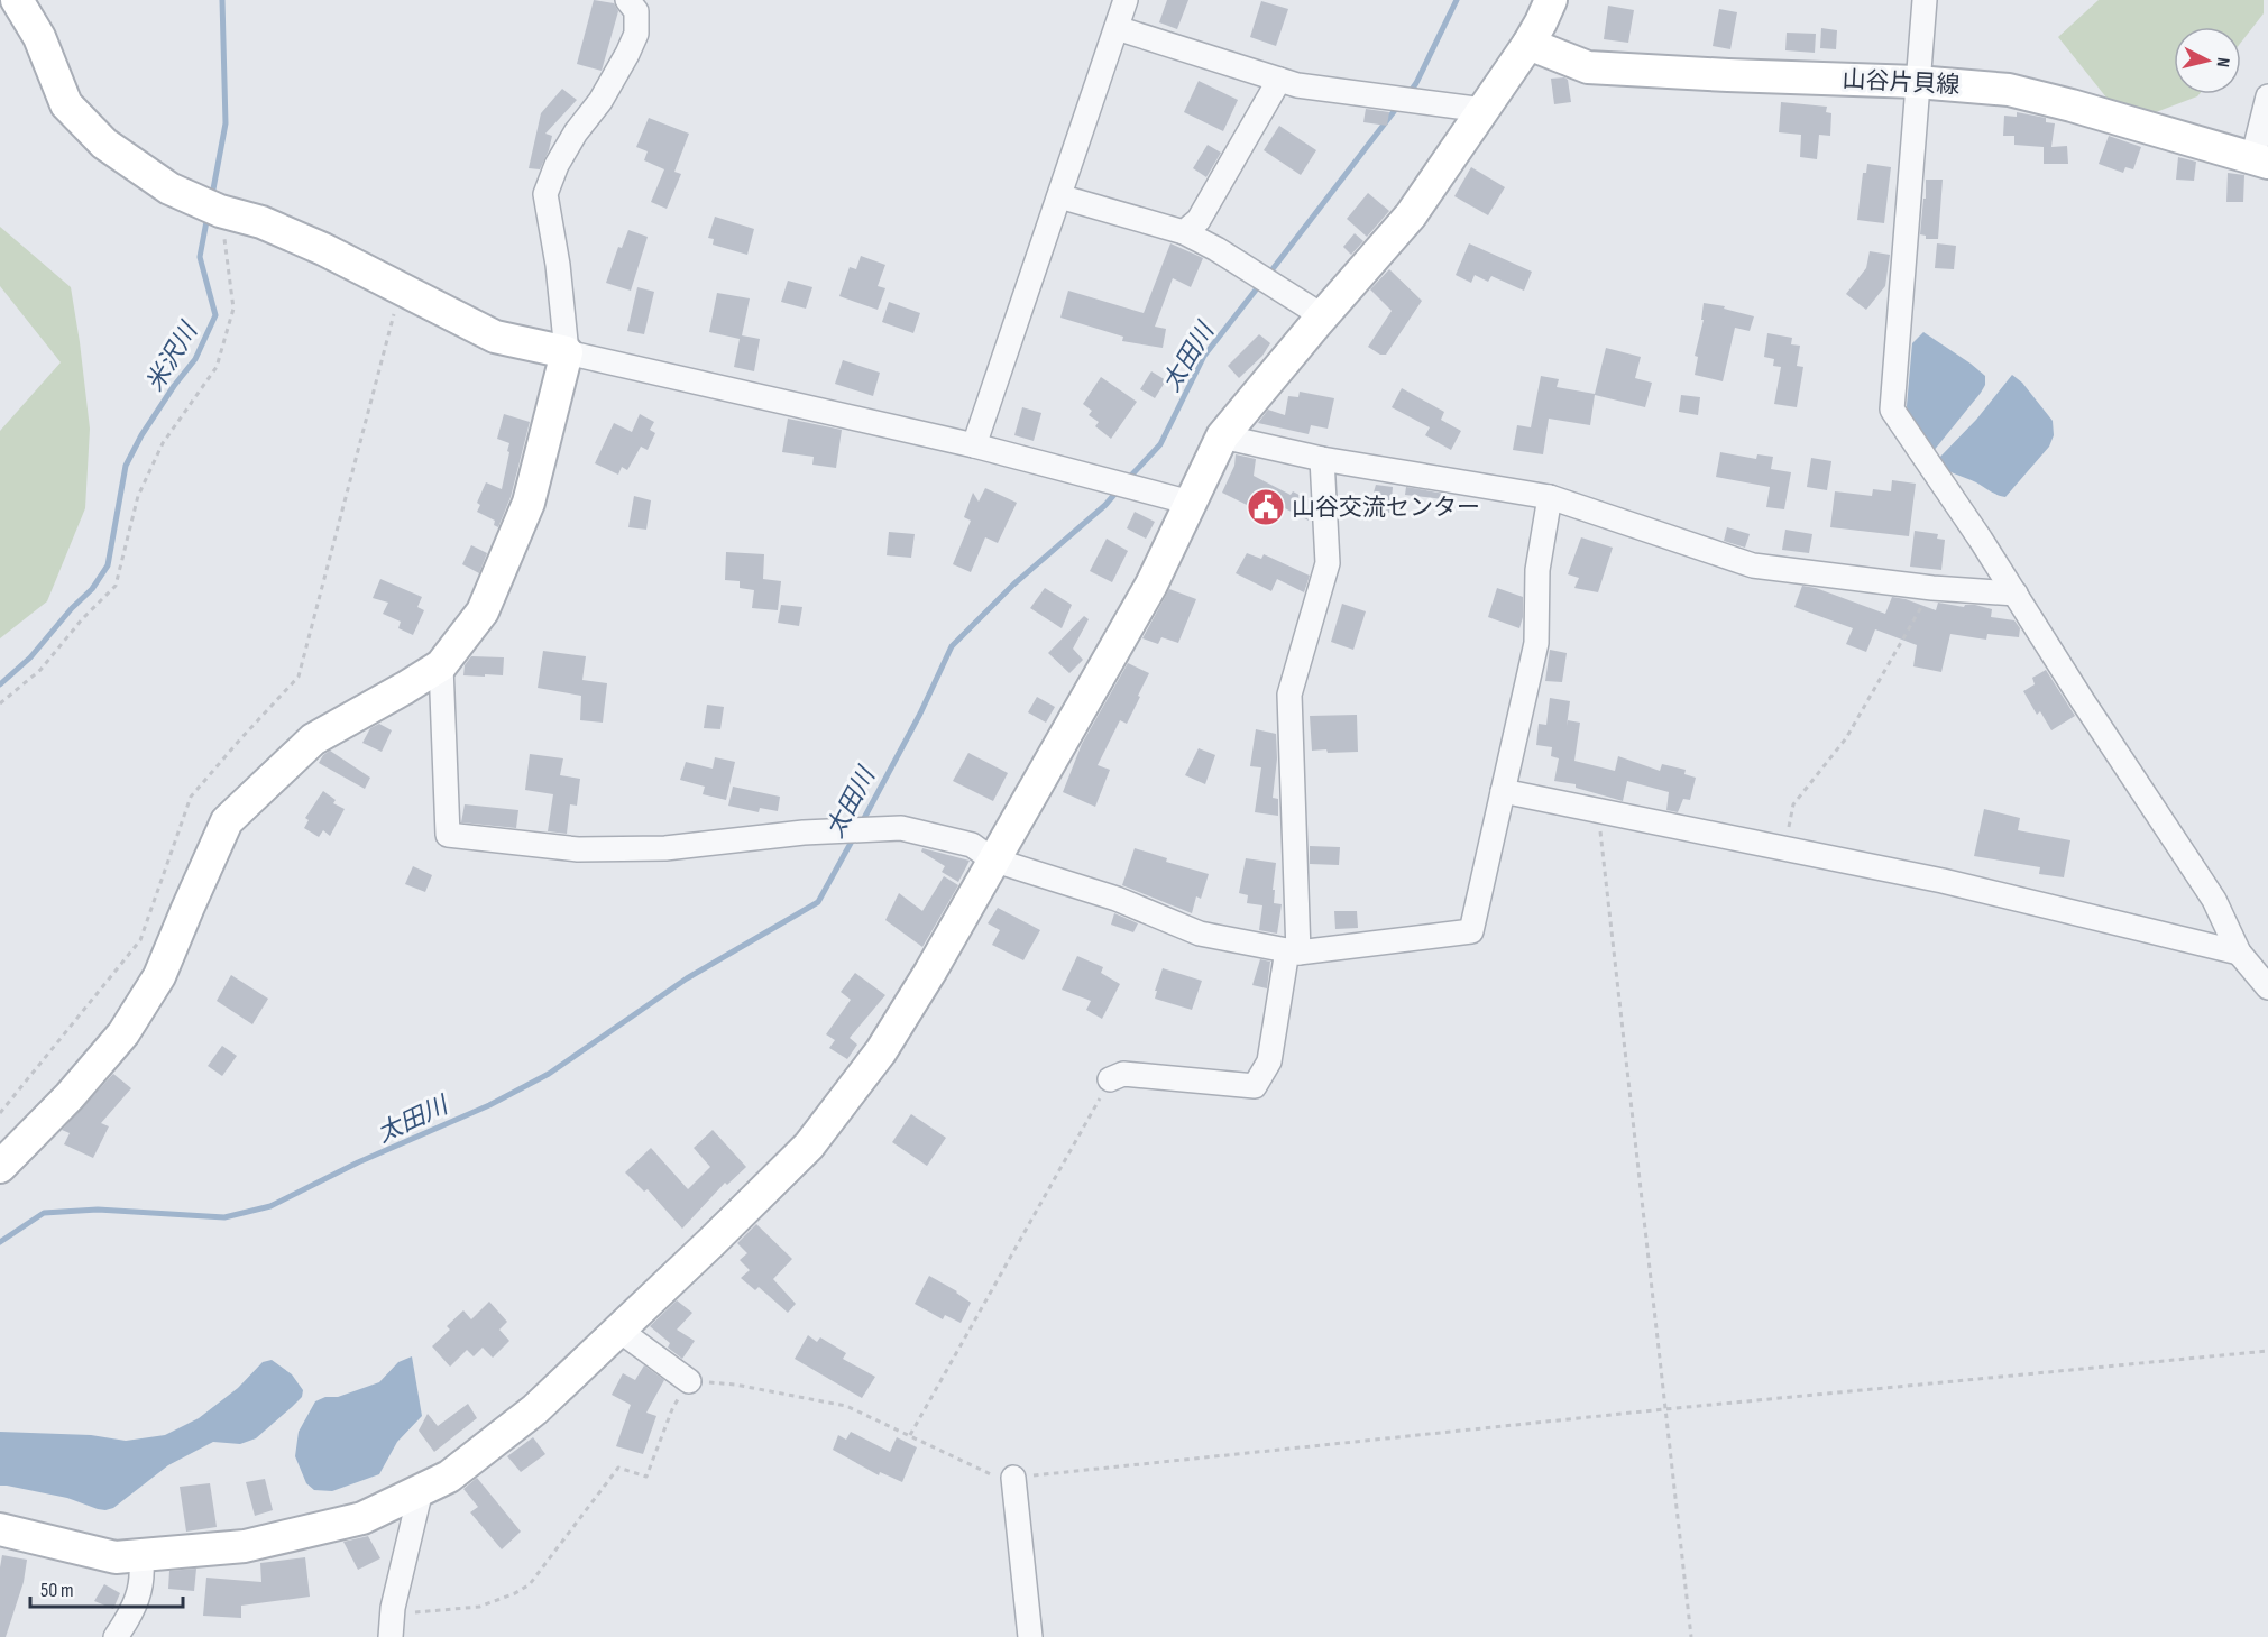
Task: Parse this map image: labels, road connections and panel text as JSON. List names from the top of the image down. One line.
{"streets":{"main road":["山谷片貝線"]},"water":["米沢川","太田川"],"places":{"public building":["山谷交流センター"]},"scale_bar":"50 m","north":"right"}
